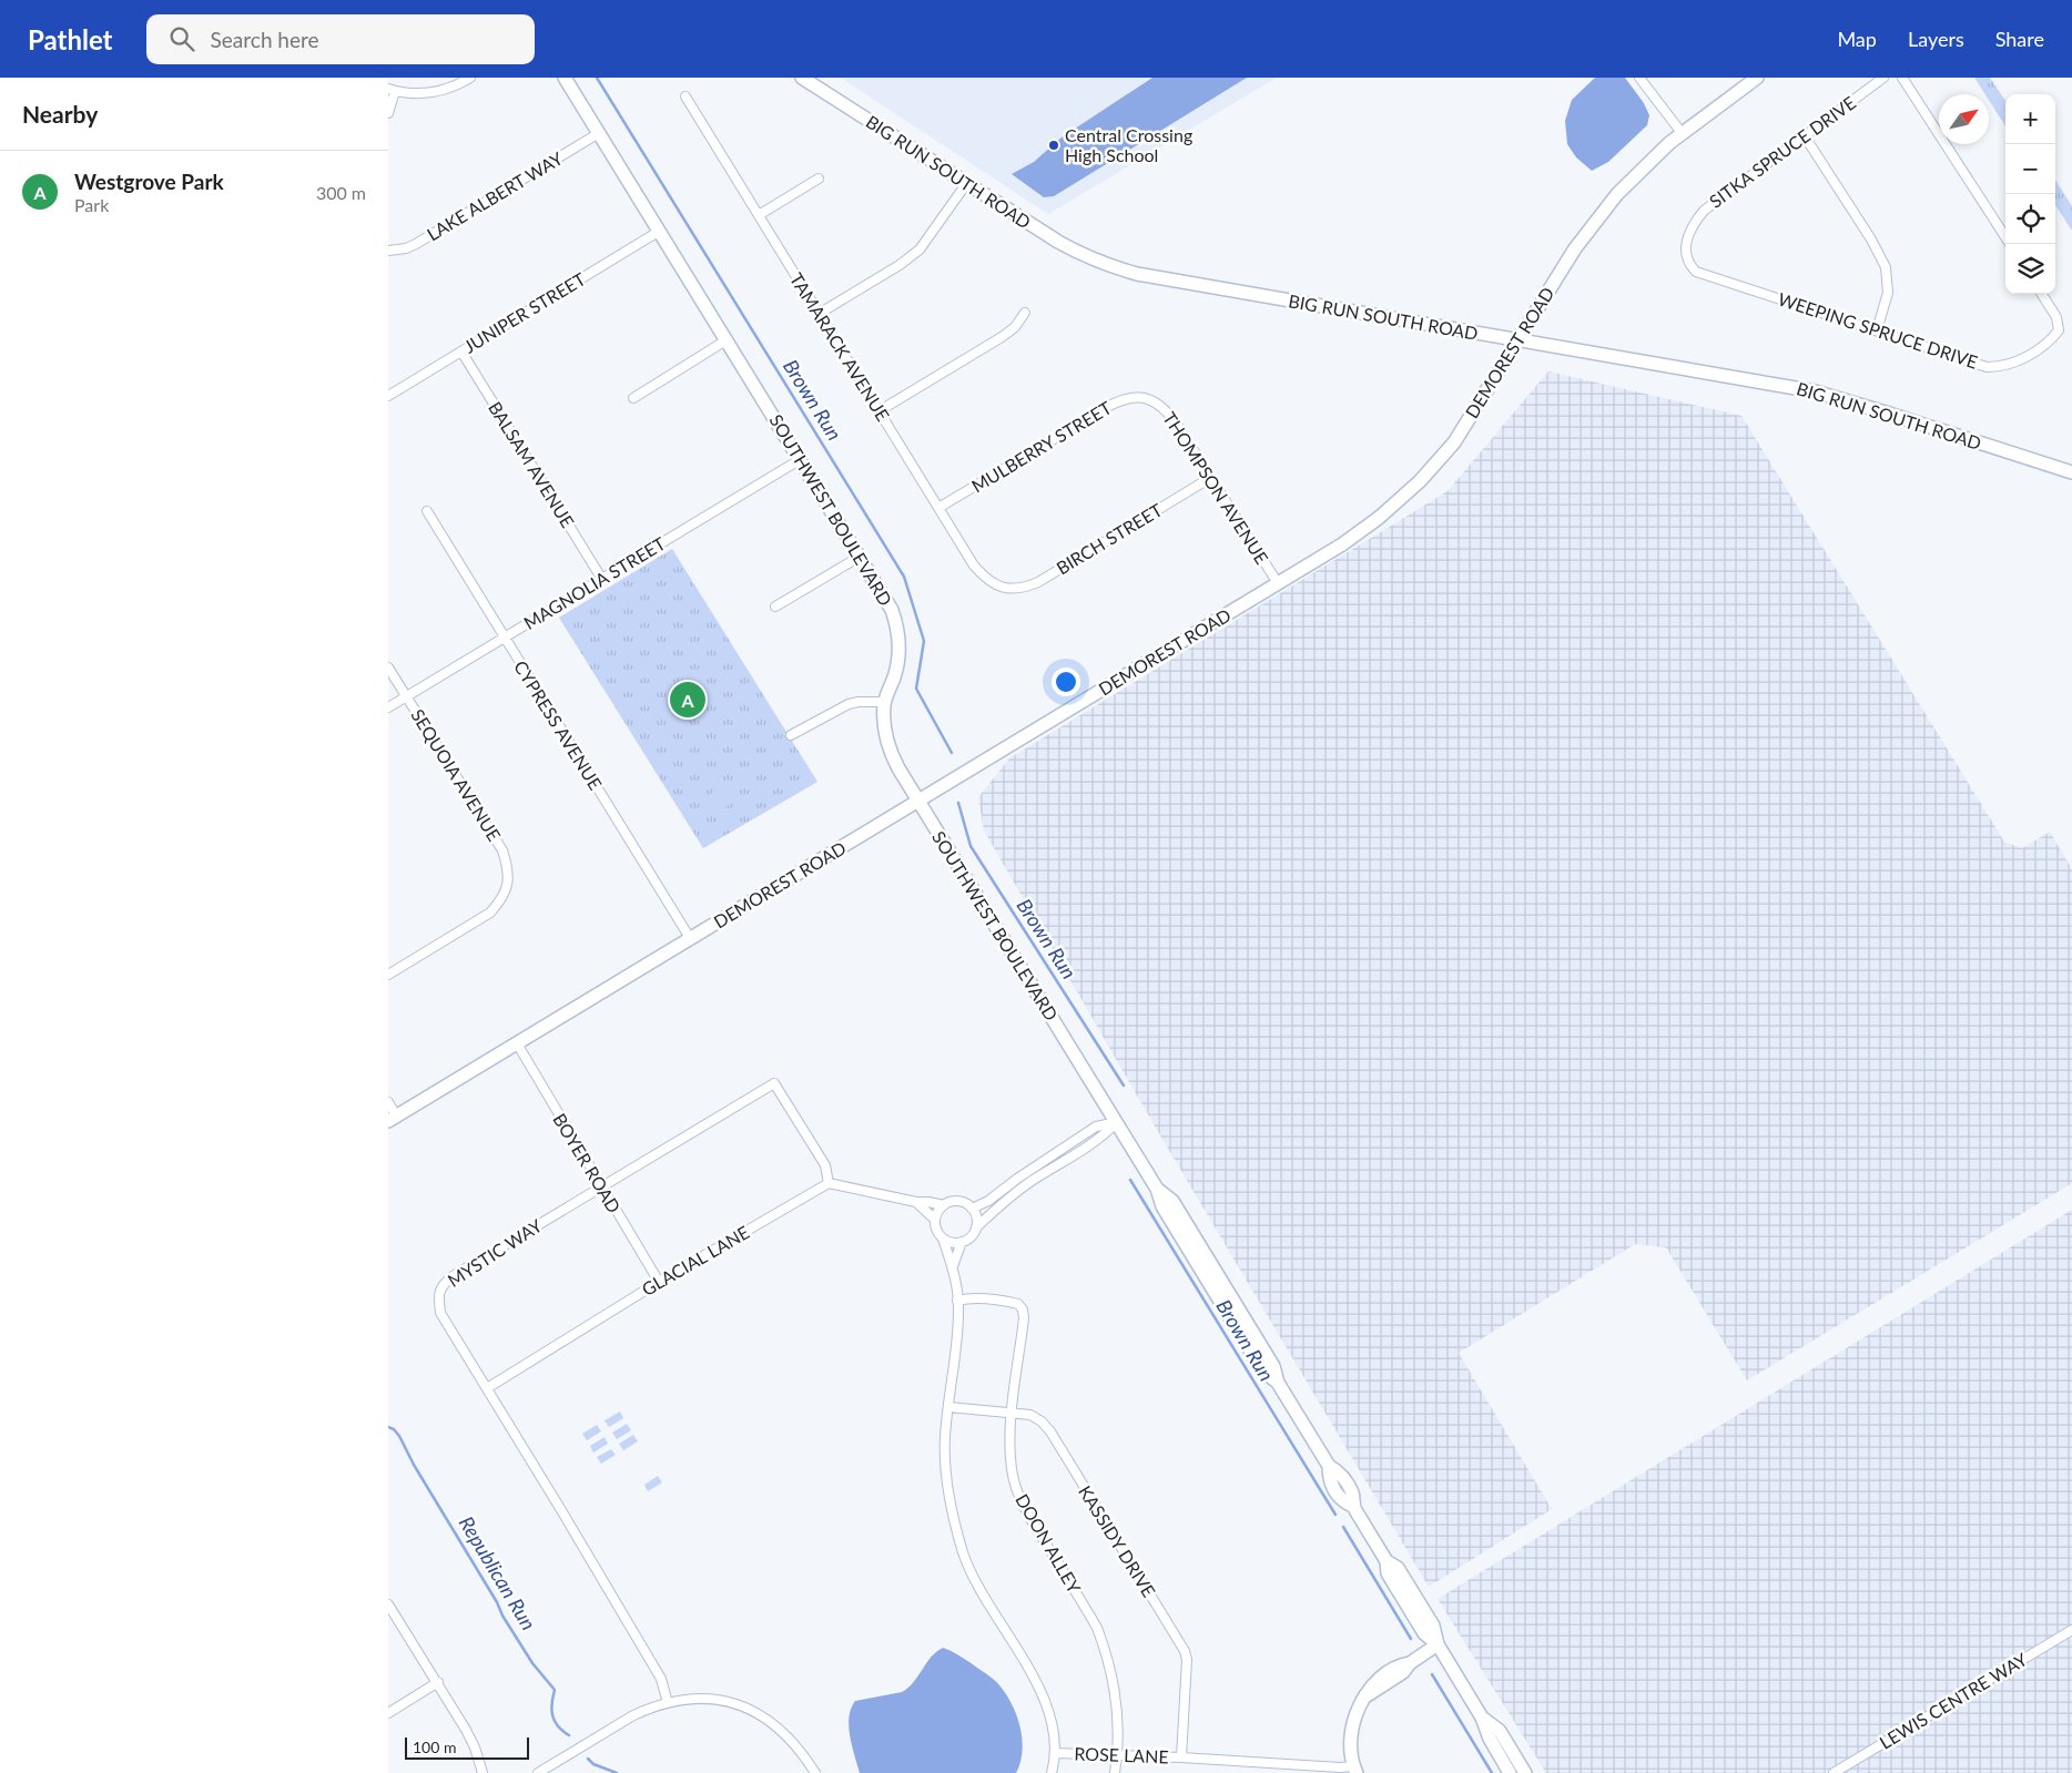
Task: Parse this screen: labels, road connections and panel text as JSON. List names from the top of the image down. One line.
{"streets":{"street":["SITKA SPRUCE DRIVE","BIG RUN SOUTH ROAD","LAKE ALBERT WAY","JUNIPER STREET","WEEPING SPRUCE DRIVE","TAMARACK AVENUE","DEMOREST ROAD","MULBERRY STREET","BALSAM AVENUE","THOMPSON AVENUE","SOUTHWEST BOULEVARD","BIRCH STREET","MAGNOLIA STREET","CYPRESS AVENUE","SEQUOIA AVENUE","BOYER ROAD","MYSTIC WAY","GLACIAL LANE","KASSIDY DRIVE","DOON ALLEY","LEWIS CENTRE WAY","ROSE LANE"]},"crossings":[["SITKA SPRUCE DRIVE","WEEPING SPRUCE DRIVE"],["BIG RUN SOUTH ROAD","DEMOREST ROAD"],["LAKE ALBERT WAY","SOUTHWEST BOULEVARD"],["JUNIPER STREET","BALSAM AVENUE"],["JUNIPER STREET","SOUTHWEST BOULEVARD"],["TAMARACK AVENUE","MULBERRY STREET"],["TAMARACK AVENUE","BIRCH STREET"],["DEMOREST ROAD","THOMPSON AVENUE"],["DEMOREST ROAD","SOUTHWEST BOULEVARD"],["DEMOREST ROAD","CYPRESS AVENUE"],["DEMOREST ROAD","BOYER ROAD"],["MULBERRY STREET","THOMPSON AVENUE"],["BALSAM AVENUE","MAGNOLIA STREET"],["THOMPSON AVENUE","BIRCH STREET"],["SOUTHWEST BOULEVARD","MAGNOLIA STREET"],["MAGNOLIA STREET","CYPRESS AVENUE"],["MAGNOLIA STREET","SEQUOIA AVENUE"],["BOYER ROAD","MYSTIC WAY"],["BOYER ROAD","GLACIAL LANE"],["MYSTIC WAY","GLACIAL LANE"],["KASSIDY DRIVE","DOON ALLEY"],["KASSIDY DRIVE","ROSE LANE"],["DOON ALLEY","ROSE LANE"]],"water":["Brown Run","Republican Run"],"places":["Central Crossing High School"],"scale_bar":"100 m","north":"top right","page":{"header":"Pathlet","search":"Search here","nav":["Map","Layers","Share"],"heading":"Nearby","map_buttons":["+","−"],"list":[{"mark":"A","name":"Westgrove Park","note":"Park","value":"300 m"}],"pins":"A","scale":"100 m"}}
